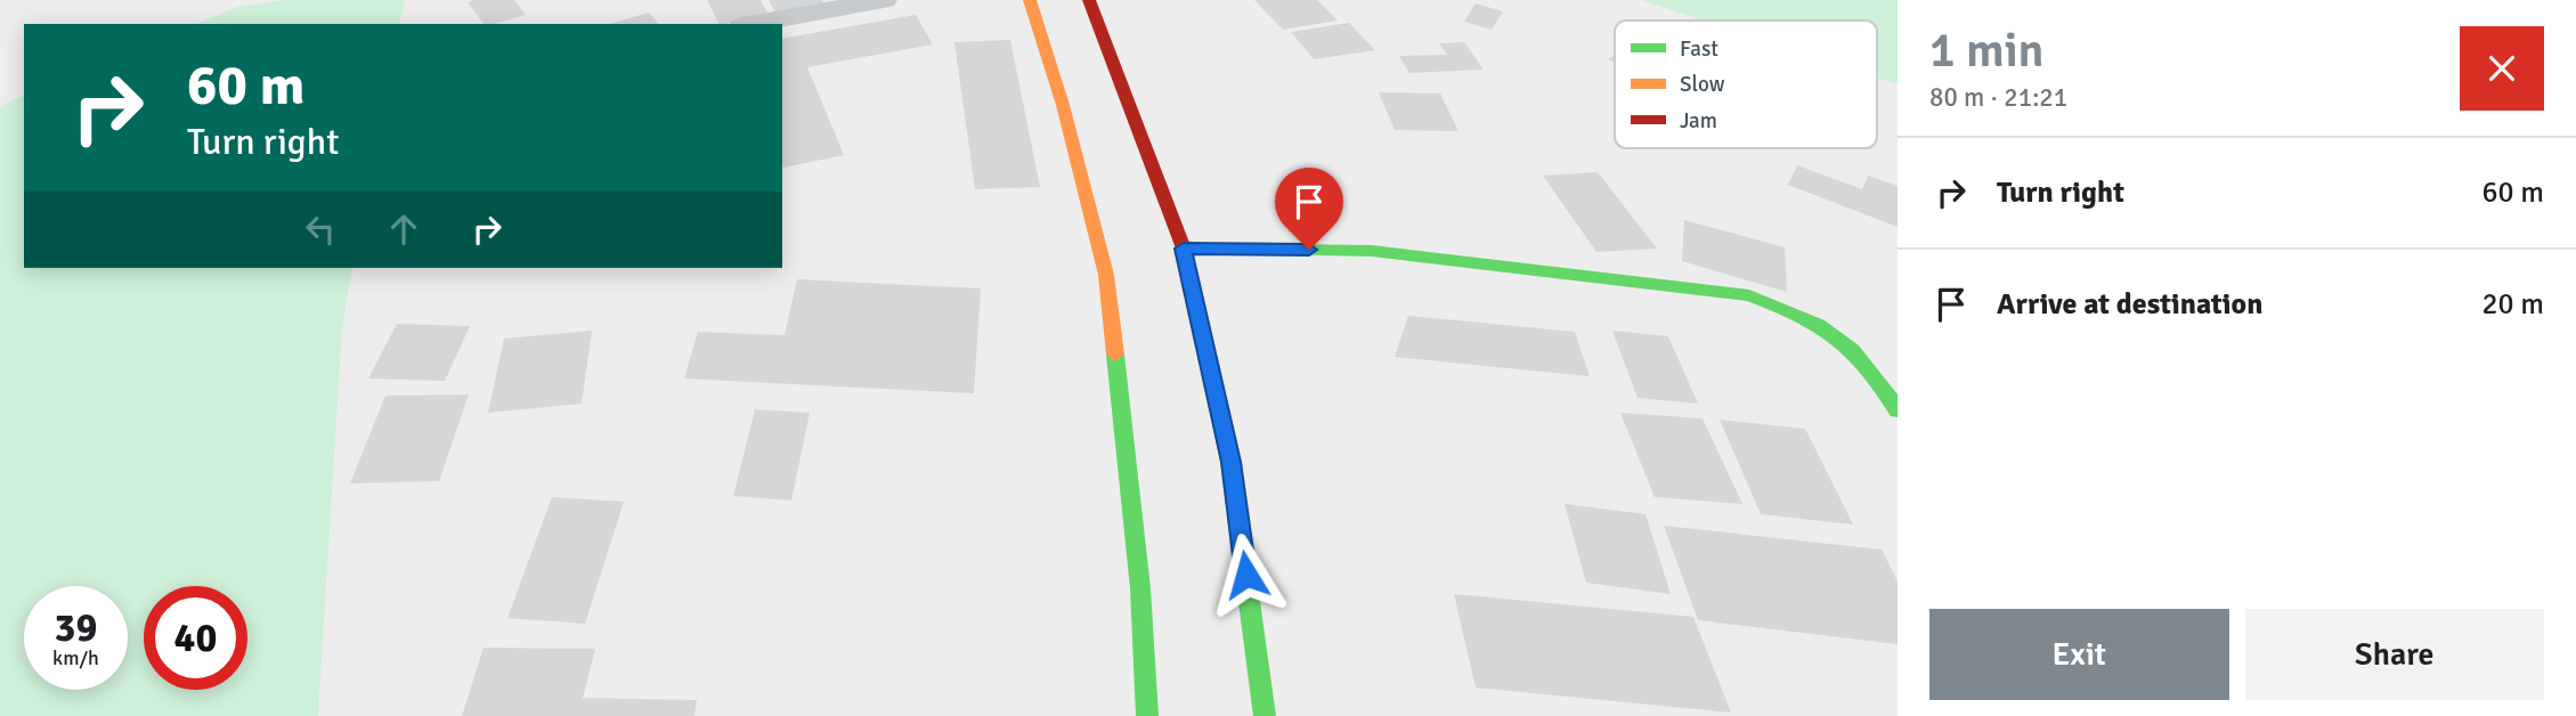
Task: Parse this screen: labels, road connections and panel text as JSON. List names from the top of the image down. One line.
{"legend":["Fast","Slow","Jam"],"page":{"heading":["1 min","80 m · 21:21"],"turn":["60 m","Turn right"],"list":[{"name":"Turn right","value":"60 m"},{"name":"Arrive at destination","value":"20 m"}],"speed":"39 km/h","limit":"40","buttons":["Exit","Share"]}}
